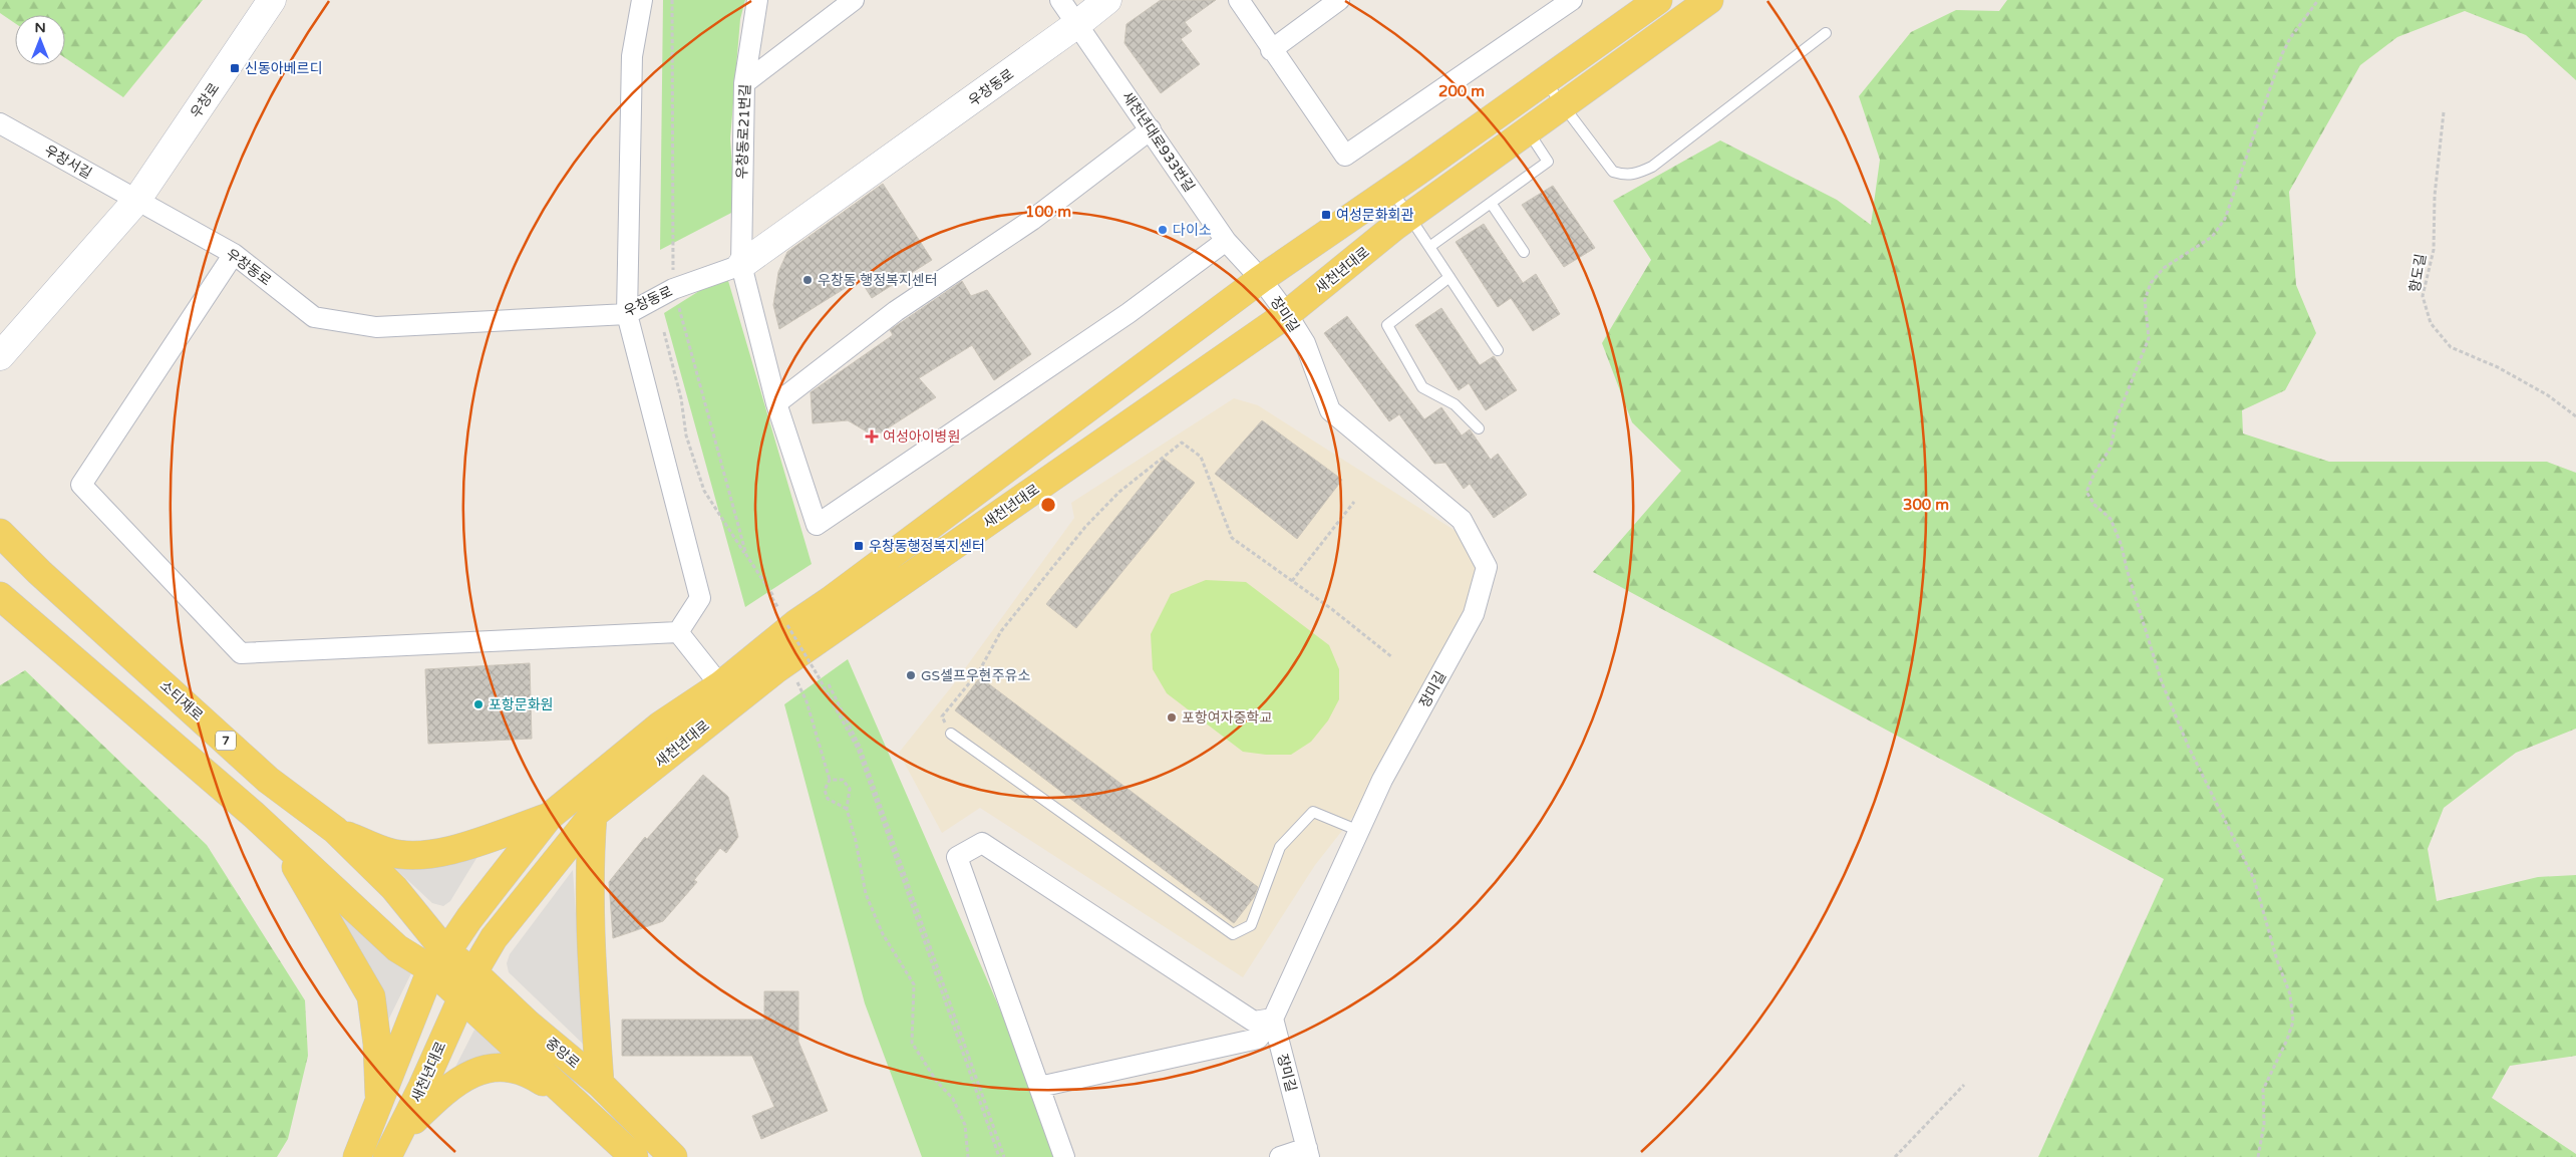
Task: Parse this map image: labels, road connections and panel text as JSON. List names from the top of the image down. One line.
{"streets":{"main road":["우창동로","우창로","새천년대로","소티재로","7","중앙로"],"street":["우창동로21번길","새천년대로933번길","우창서길","장미길"],"path":["항도길"]},"crossings":[["우창동로","우창로"],["우창동로","우창동로21번길"],["우창동로","새천년대로933번길"],["우창동로","우창서길"],["우창로","우창서길"],["우창동로21번길","새천년대로933번길"],["새천년대로933번길","새천년대로"],["새천년대로933번길","장미길"],["새천년대로","장미길"],["새천년대로","소티재로"],["새천년대로","중앙로"],["소티재로","중앙로"]],"places":{"transit":["신동아베르디","여성문화회관","우창동행정복지센터"],"other":["다이소","우창동 행정복지센터","GS셀프우현주유소","포항문화원","포항여자중학교"],"health":["여성아이병원"]},"north":"top","rings":["200 m","100 m","300 m"]}
